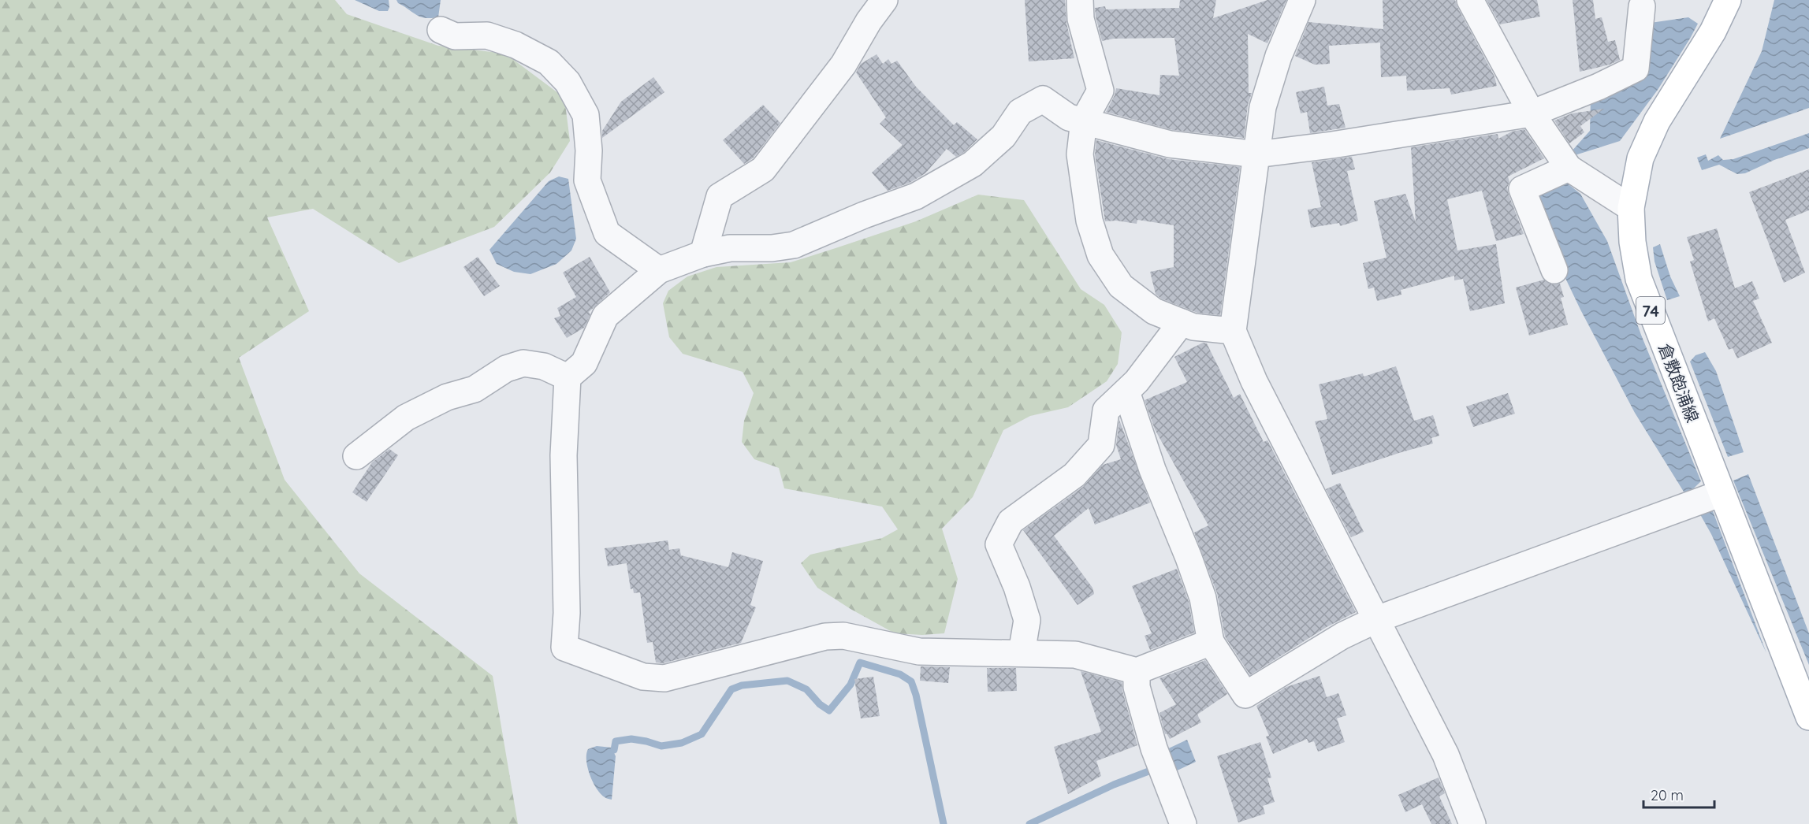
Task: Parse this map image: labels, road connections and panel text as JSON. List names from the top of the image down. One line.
{"streets":{"main road":["74","倉敷飽浦線"]},"scale_bar":"20 m"}
